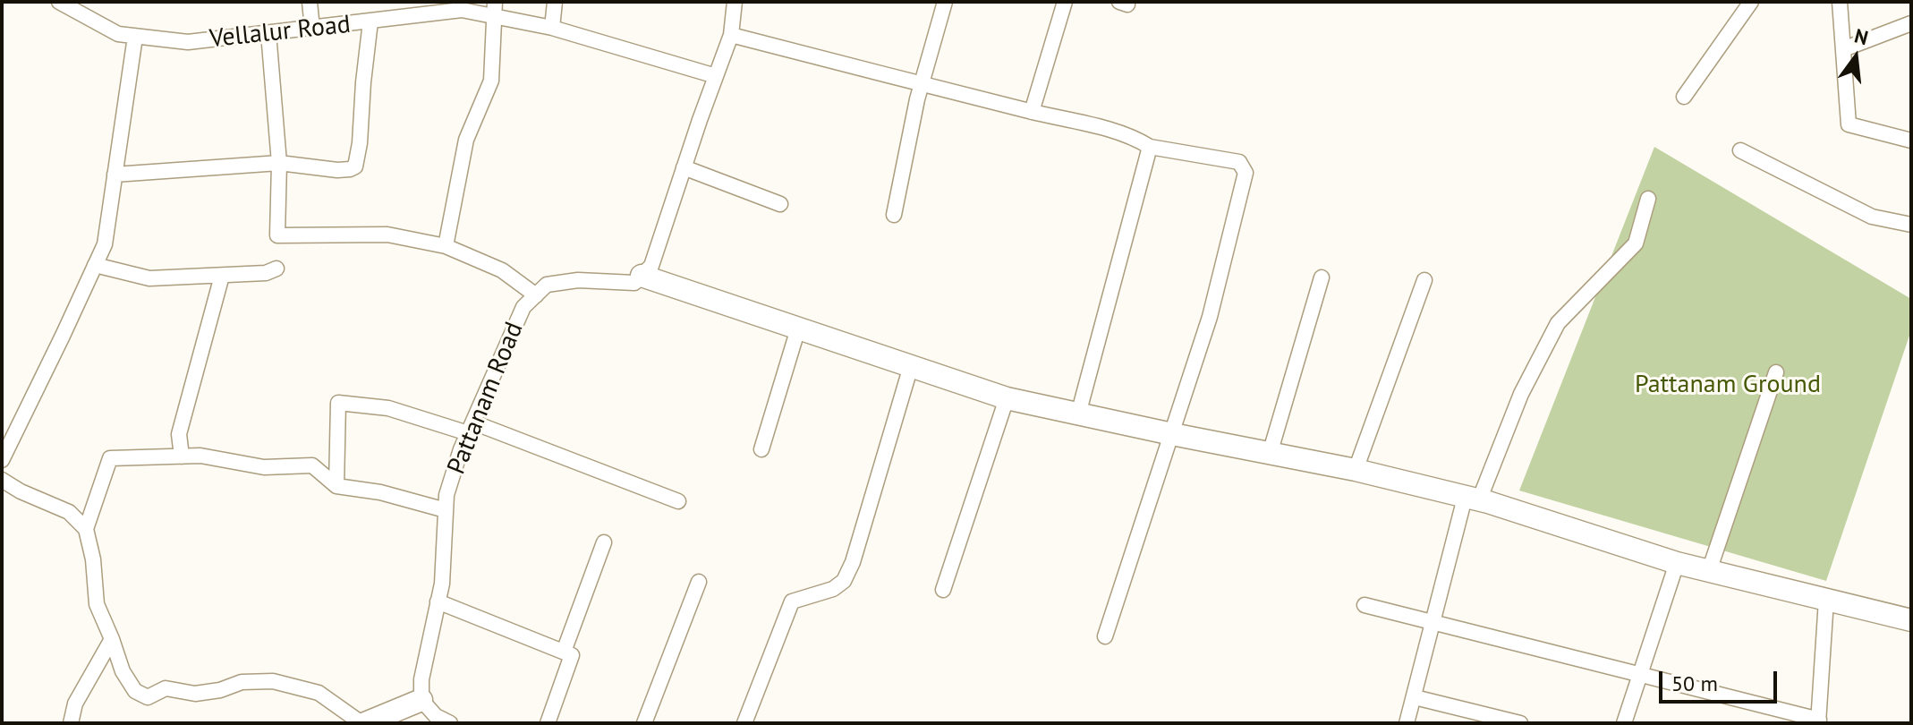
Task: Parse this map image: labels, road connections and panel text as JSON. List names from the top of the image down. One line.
{"streets":{"street":["Vellalur Road","Pattanam Road"]},"parks":["Pattanam Ground"],"scale_bar":"50 m","north":"top"}
